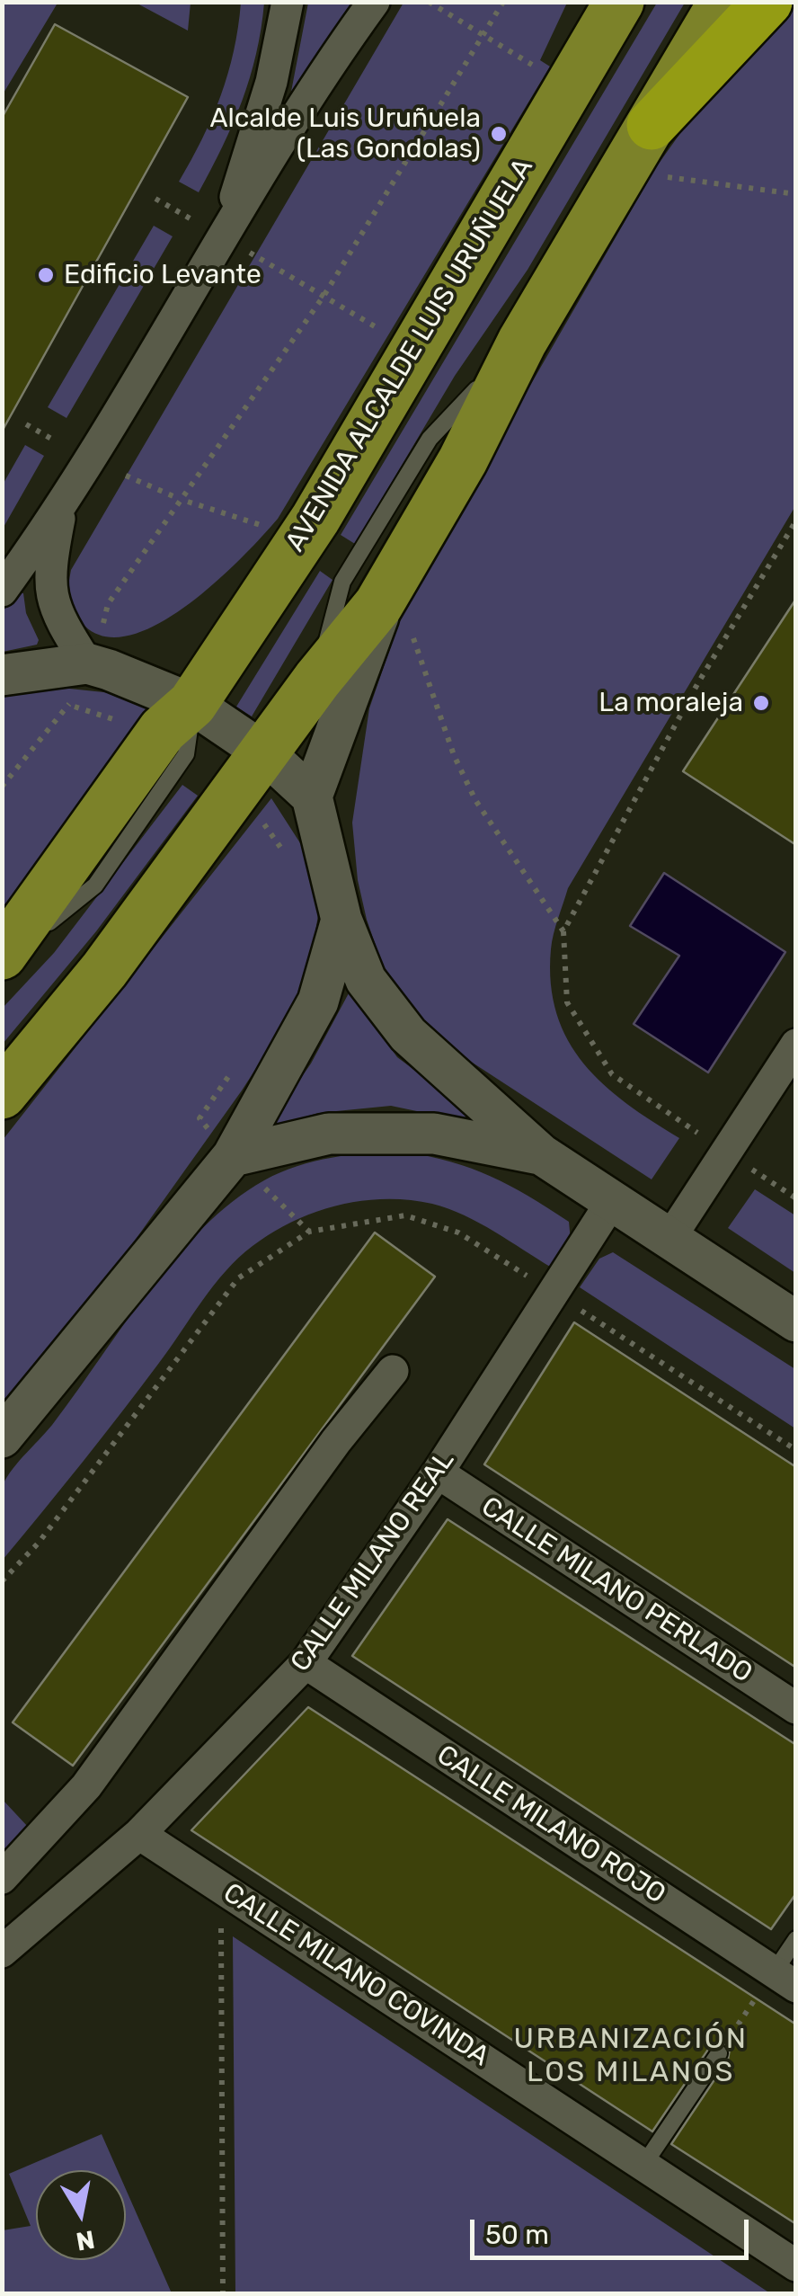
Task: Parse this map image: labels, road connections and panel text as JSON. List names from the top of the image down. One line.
{"streets":{"main road":["AVENIDA ALCALDE LUIS URUÑUELA"],"street":["CALLE MILANO REAL","CALLE MILANO PERLADO","CALLE MILANO ROJO","CALLE MILANO COVINDA"]},"crossings":[["CALLE MILANO REAL","CALLE MILANO PERLADO"],["CALLE MILANO REAL","CALLE MILANO ROJO"],["CALLE MILANO REAL","CALLE MILANO COVINDA"]],"districts":["URBANIZACIÓN LOS MILANOS"],"places":["Alcalde Luis Uruñuela (Las Gondolas)","Edificio Levante","La moraleja"],"scale_bar":"50 m","north":"bottom"}
